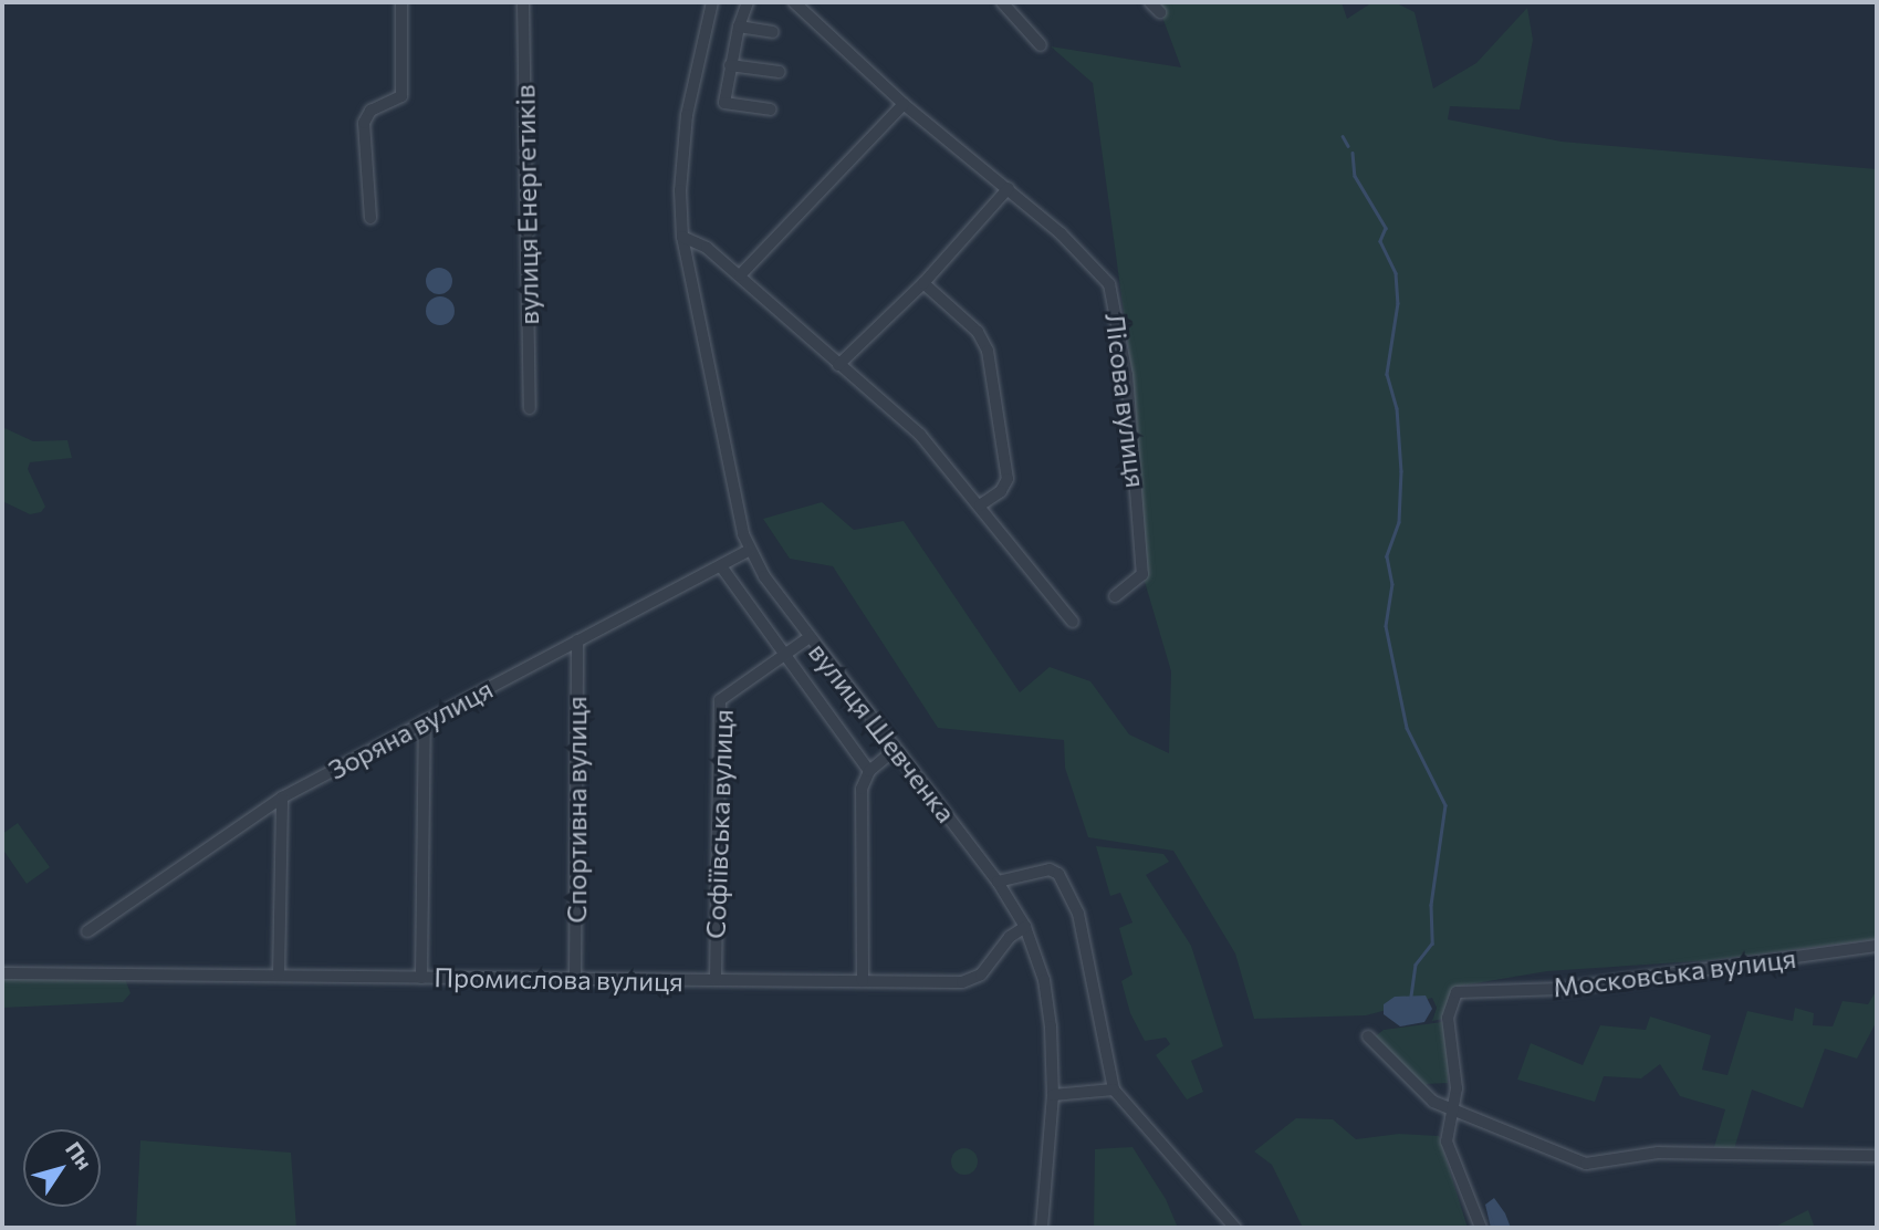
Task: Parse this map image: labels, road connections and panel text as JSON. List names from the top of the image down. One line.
{"streets":{"street":["вулиця Енергетиків","Лісова вулиця","Зоряна вулиця","вулиця Шевченка","Спортивна вулиця","Софіївська вулиця","Московська вулиця","Промислова вулиця"]},"crossings":[["Зоряна вулиця","вулиця Шевченка"],["Зоряна вулиця","Спортивна вулиця"],["вулиця Шевченка","Промислова вулиця"],["Спортивна вулиця","Промислова вулиця"],["Софіївська вулиця","Промислова вулиця"]],"north":"top right"}
